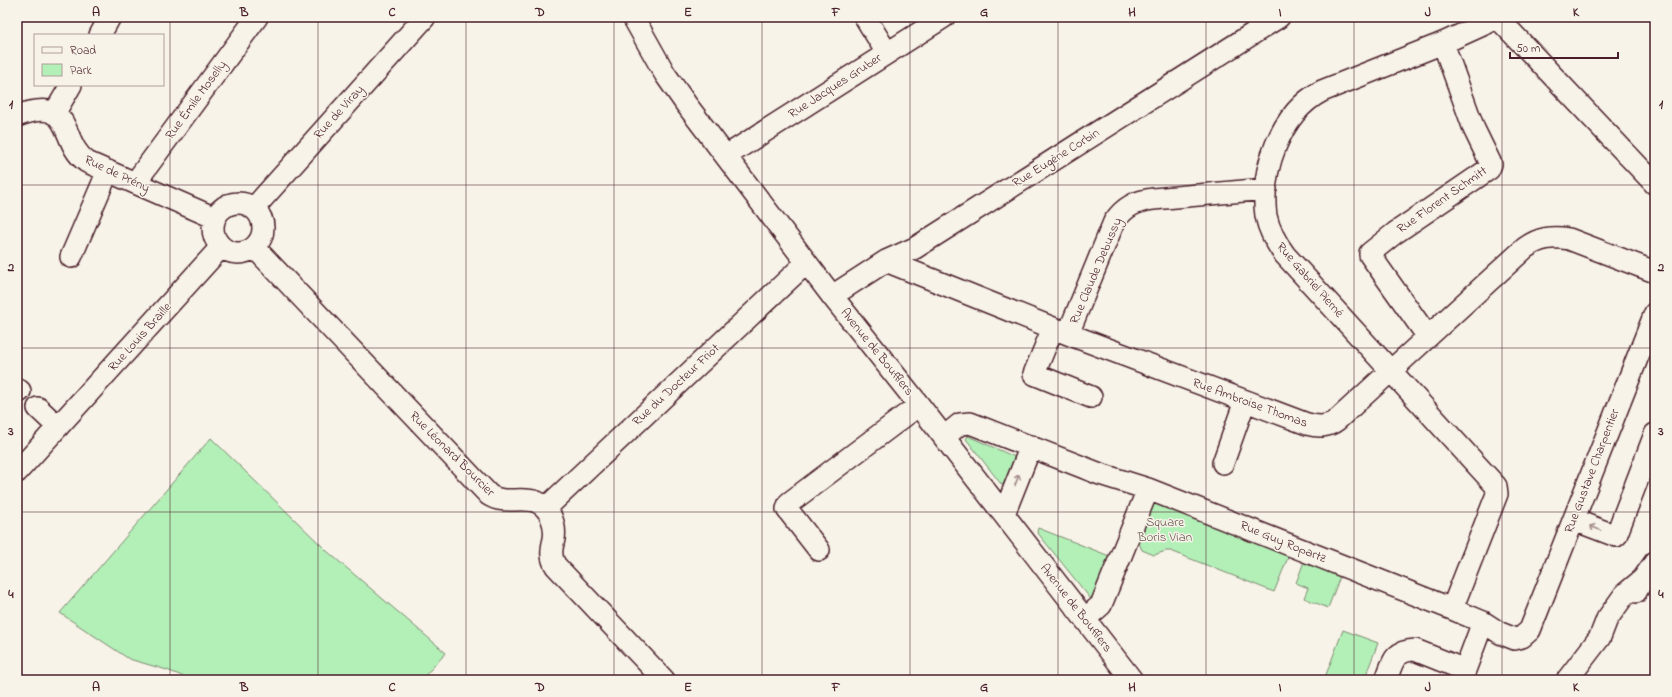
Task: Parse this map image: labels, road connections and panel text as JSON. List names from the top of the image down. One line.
{"streets":{"street":["Rue Jacques Gruber","Rue Émile Moselly","Rue de Viray","Rue Eugène Corbin","Rue de Prény","Rue Florent Schmitt","Rue Claude Debussy","Rue Gabriel Pierné","Rue Louis Braille","Avenue de Boufflers","Rue du Docteur Friot","Rue Ambroise Thomas","Rue Léonard Bourcier","Rue Gustave Charpentier","Rue Guy Ropartz"]},"crossings":[["Rue Jacques Gruber","Avenue de Boufflers"],["Rue Émile Moselly","Rue de Prény"],["Rue de Viray","Rue de Prény"],["Rue de Viray","Rue Louis Braille"],["Rue de Viray","Rue Léonard Bourcier"],["Rue Eugène Corbin","Avenue de Boufflers"],["Rue Eugène Corbin","Rue Ambroise Thomas"],["Rue de Prény","Rue Louis Braille"],["Rue de Prény","Rue Léonard Bourcier"],["Rue Florent Schmitt","Rue Gabriel Pierné"],["Rue Florent Schmitt","Rue Ambroise Thomas"],["Rue Claude Debussy","Rue Gabriel Pierné"],["Rue Claude Debussy","Rue Ambroise Thomas"],["Rue Gabriel Pierné","Rue Ambroise Thomas"],["Rue Gabriel Pierné","Rue Guy Ropartz"],["Rue Louis Braille","Rue Léonard Bourcier"],["Avenue de Boufflers","Rue du Docteur Friot"],["Avenue de Boufflers","Rue Guy Ropartz"],["Rue du Docteur Friot","Rue Léonard Bourcier"],["Rue Gustave Charpentier","Rue Guy Ropartz"]],"parks":["Square Boris Vian"],"legend":["Road","Park"],"scale_bar":"50 m","grid":{"columns":["A","B","C","D","E","F","G","H","I","J","K"],"rows":["1","2","3","4"]}}
